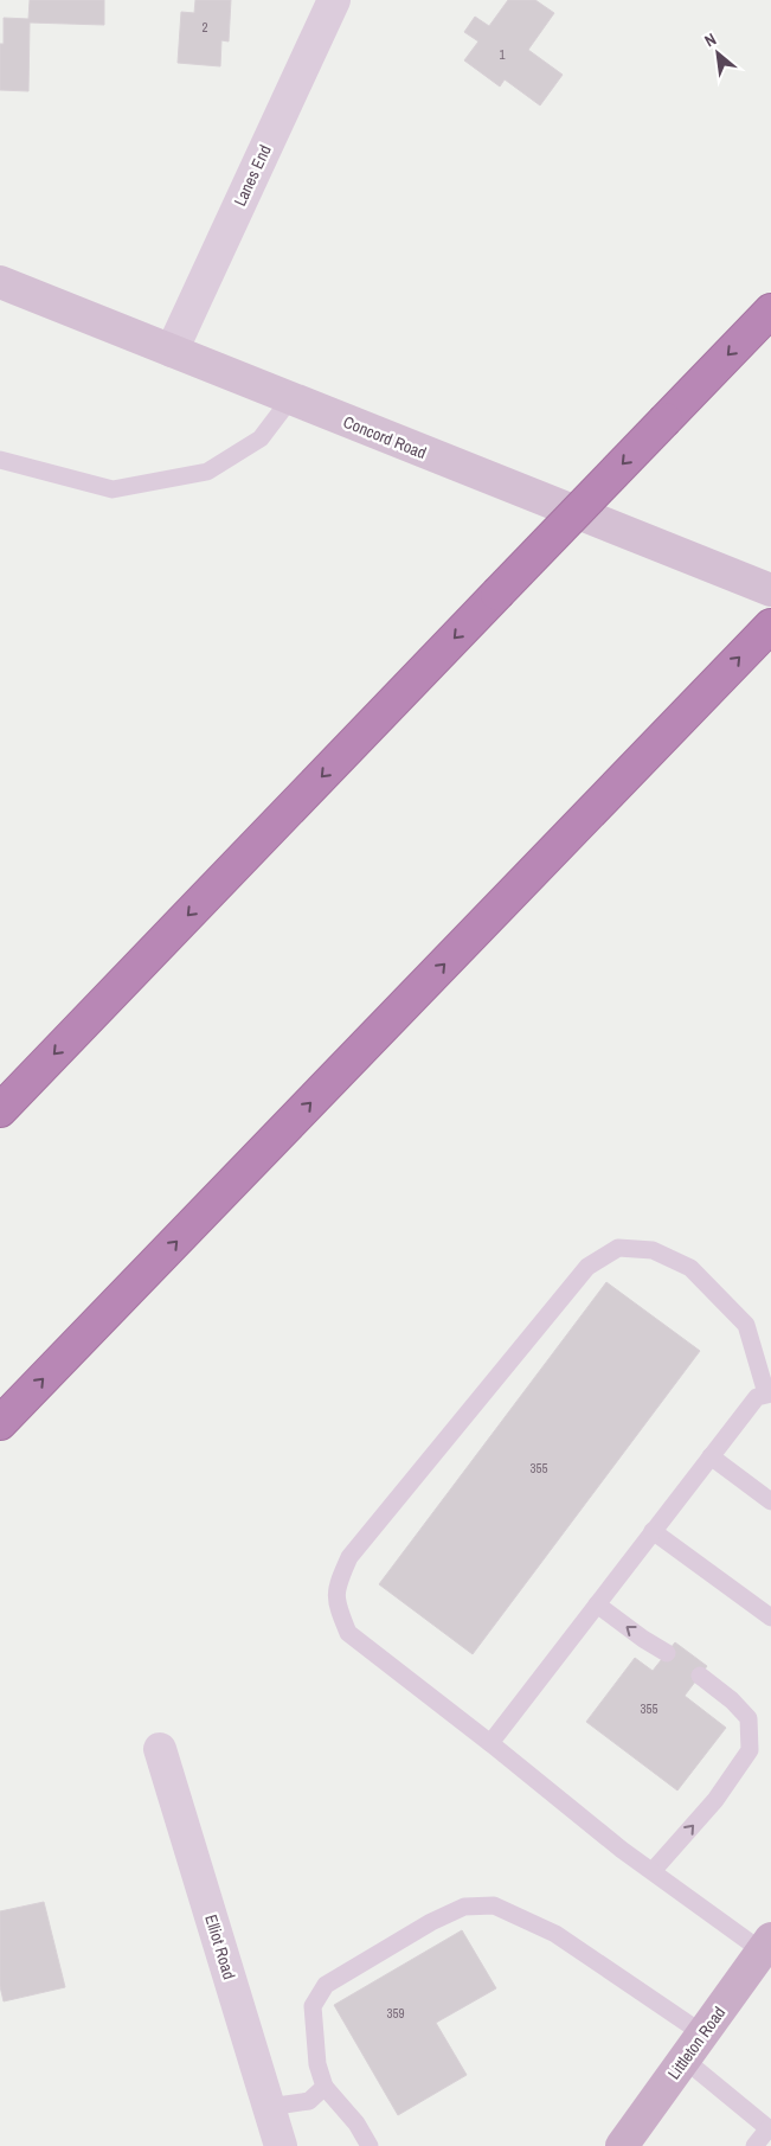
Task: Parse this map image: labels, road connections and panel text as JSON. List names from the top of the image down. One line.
{"streets":{"main road":["Concord Road","Littleton Road"],"street":["Lanes End","Elliot Road"]},"crossings":[["Lanes End","Concord Road"]],"house_numbers":["2","1","355","355","359"],"north":"top left"}
